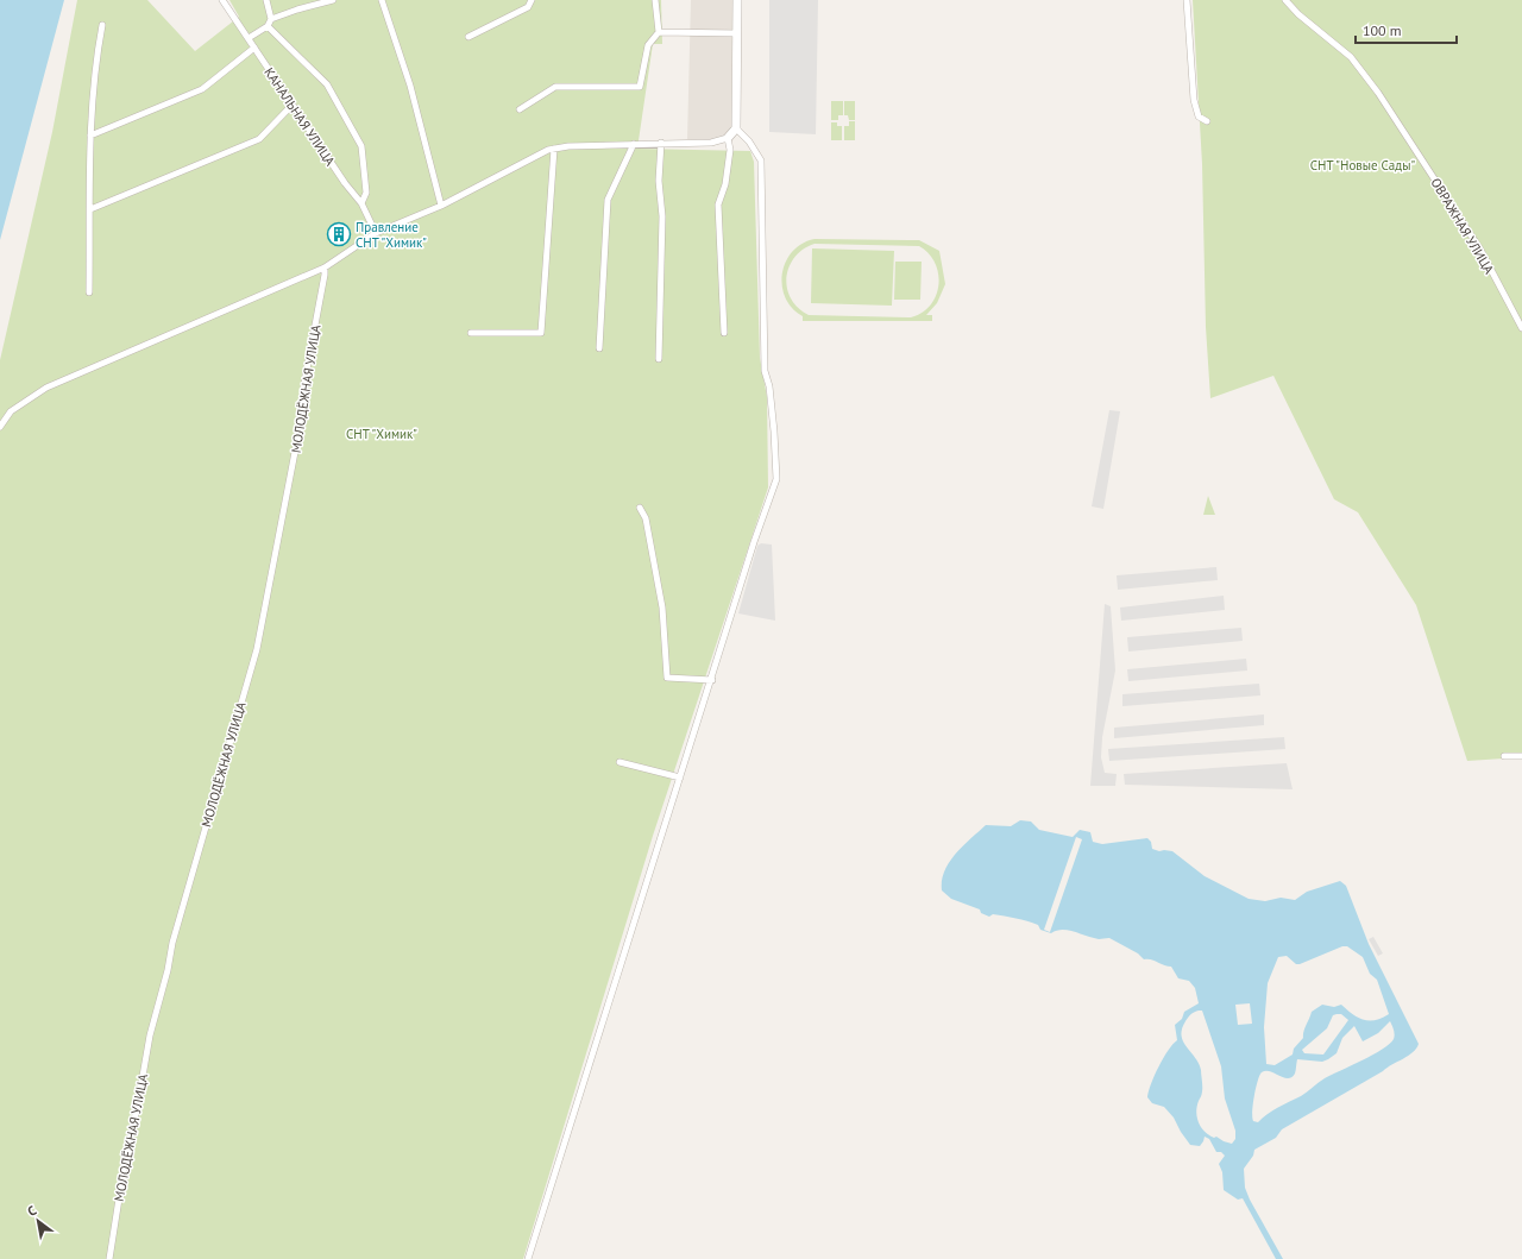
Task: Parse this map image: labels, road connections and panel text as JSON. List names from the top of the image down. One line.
{"streets":{"street":["КАНАЛЬНАЯ УЛИЦА","ОВРАЖНАЯ УЛИЦА","МОЛОДЁЖНАЯ УЛИЦА"]},"parks":["СНТ \"Новые Сады\"","СНТ \"Химик\""],"places":{"building":["Правление СНТ \"Химик\""]},"scale_bar":"100 m","north":"top left"}
